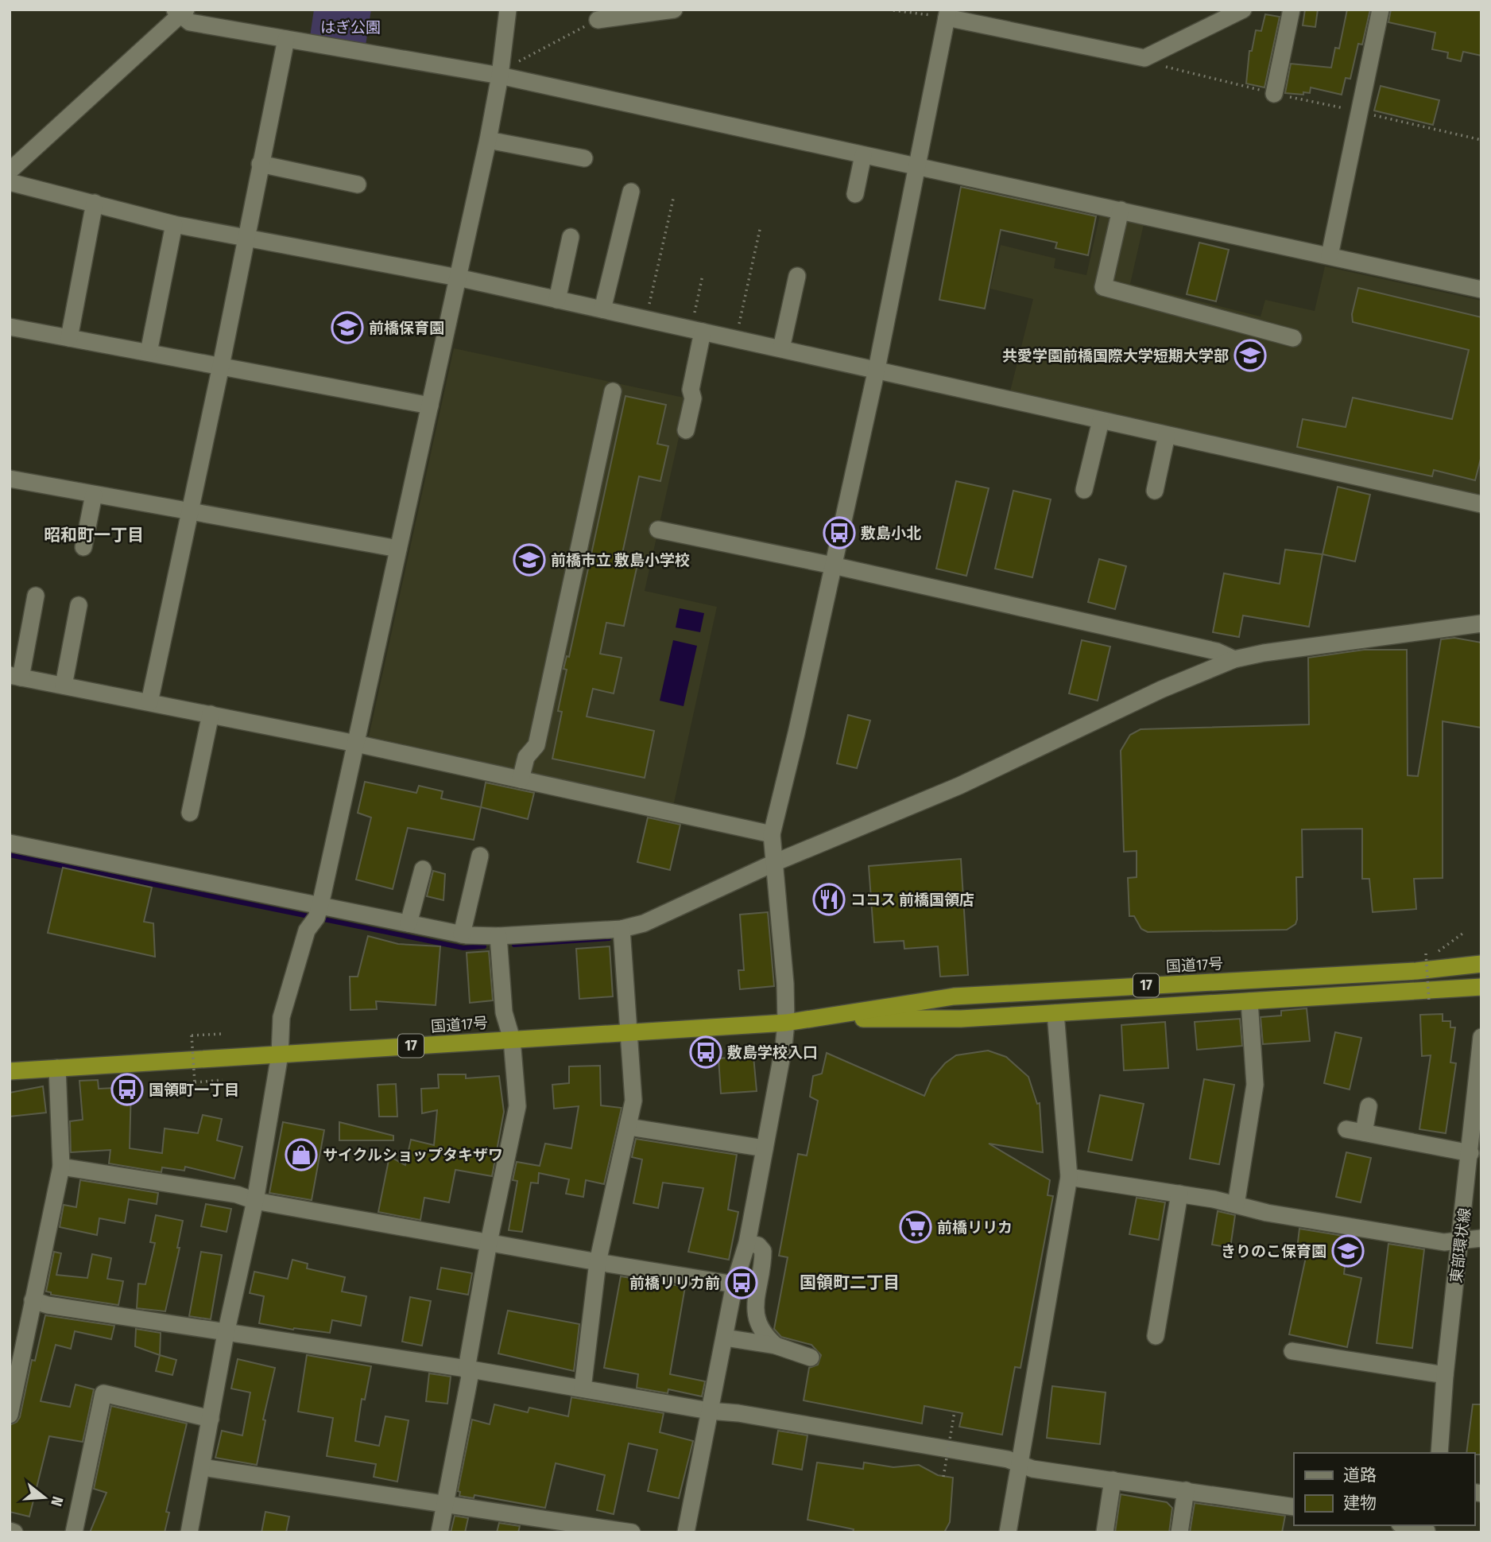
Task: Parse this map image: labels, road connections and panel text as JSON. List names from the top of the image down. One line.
{"streets":{"highway":["国道17号","17"],"street":["東部環状線"]},"districts":["昭和町一丁目","国領町二丁目"],"parks":["はぎ公園"],"places":{"school or university":["前橋保育園","共愛学園前橋国際大学短期大学部","前橋市立 敷島小学校","きりのこ保育園"],"bus stop":["敷島小北","敷島学校入口","国領町一丁目","前橋リリカ前"],"restaurant":["ココス 前橋国領店"],"shop":["サイクルショップタキザワ"],"supermarket":["前橋リリカ"]},"legend":["道路","建物"],"north":"right"}
